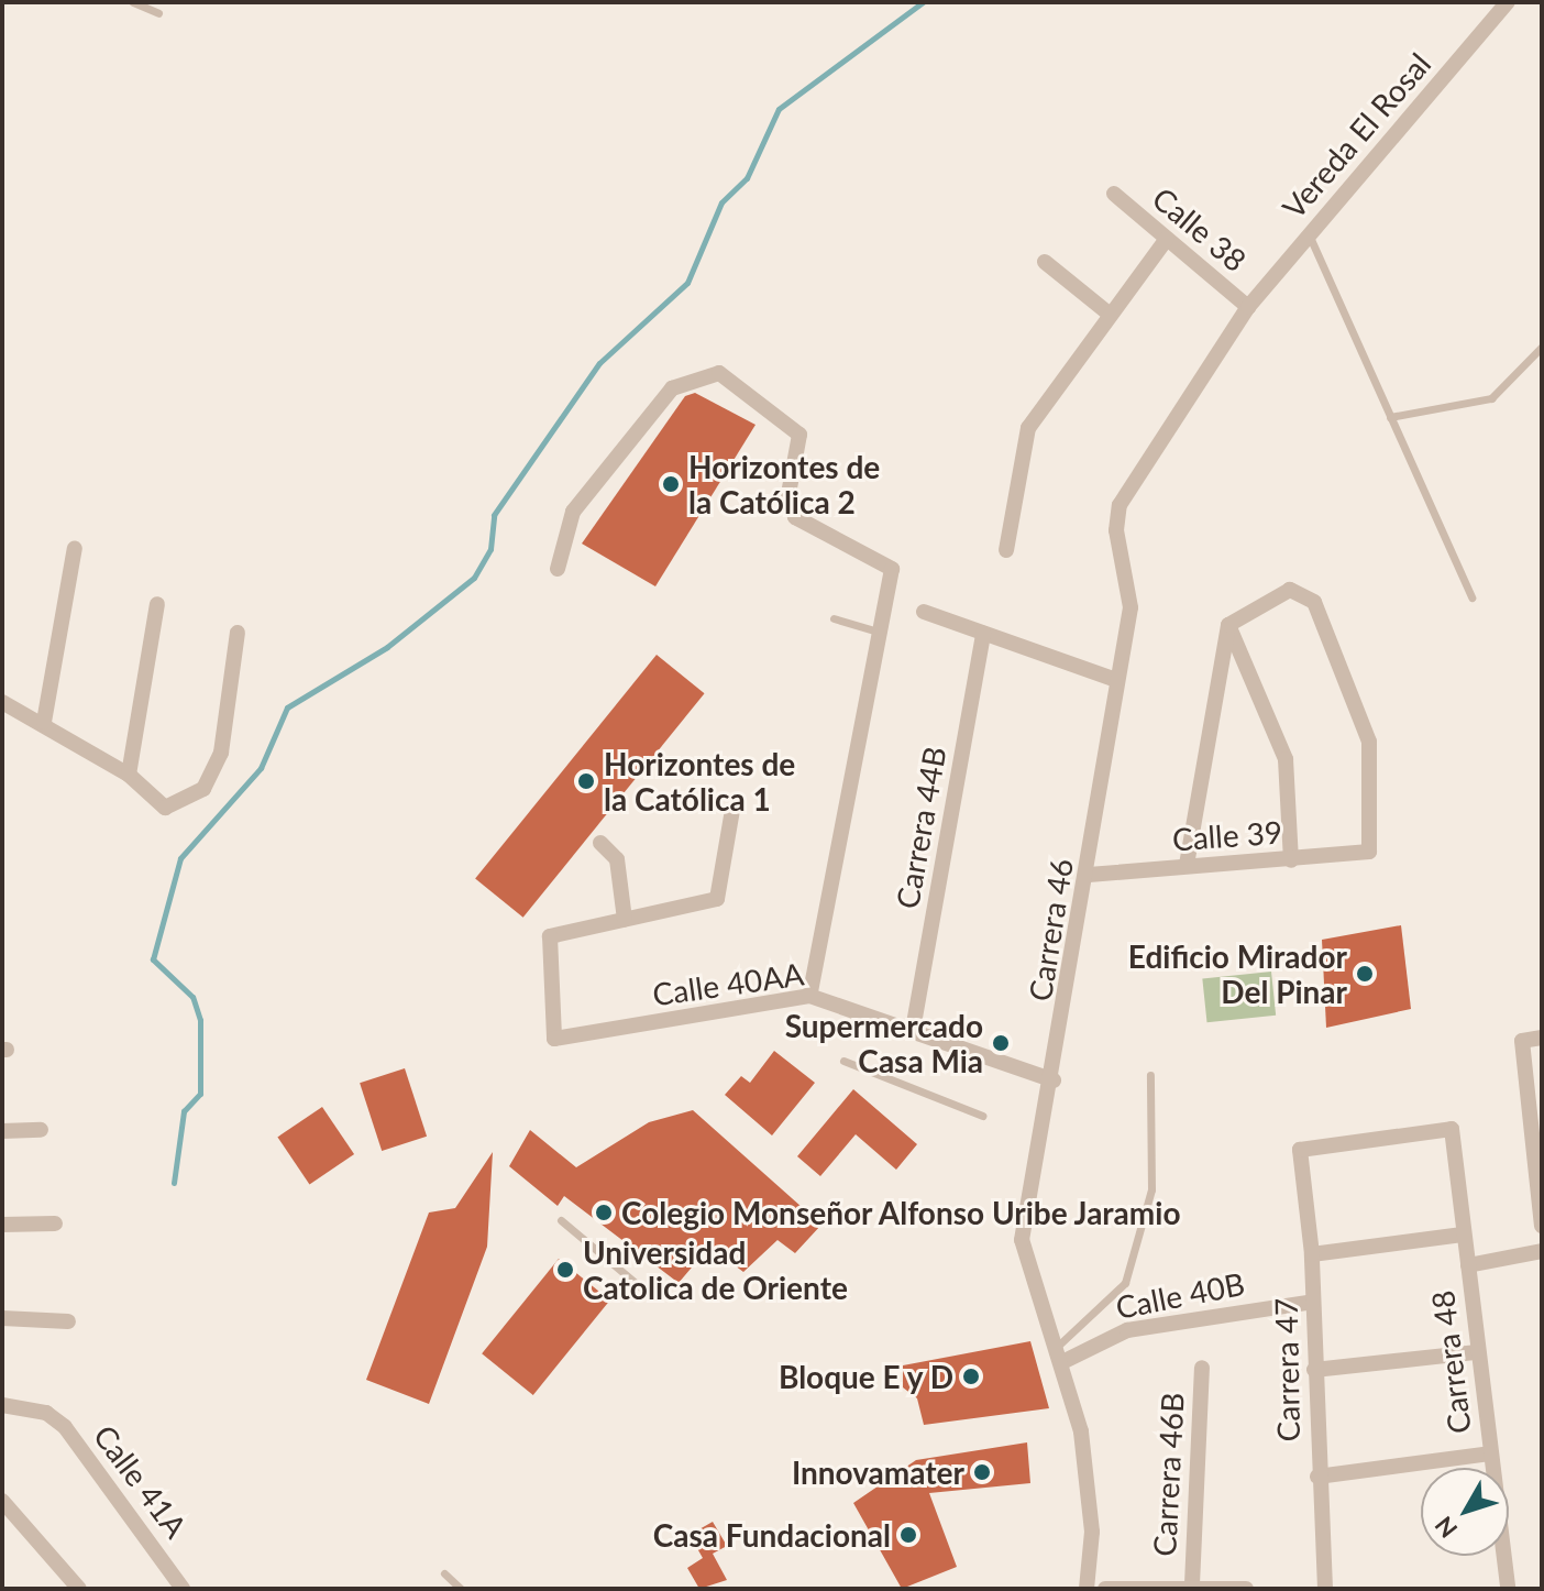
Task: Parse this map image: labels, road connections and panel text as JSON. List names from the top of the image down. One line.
{"streets":{"street":["Vereda El Rosal","Calle 38","Carrera 44B","Calle 39","Carrera 46","Calle 40AA","Calle 40B","Carrera 48","Carrera 47","Carrera 46B","Calle 41A"]},"crossings":[["Vereda El Rosal","Calle 38"],["Vereda El Rosal","Carrera 46"],["Calle 38","Carrera 46"],["Carrera 44B","Calle 40AA"],["Calle 39","Carrera 46"],["Carrera 46","Calle 40AA"],["Carrera 46","Calle 40B"],["Calle 40B","Carrera 47"],["Carrera 48","Carrera 47"]],"places":["Horizontes de la Católica 2","Horizontes de la Católica 1","Edificio Mirador Del Pinar","Supermercado Casa Mia","Colegio Monseñor Alfonso Uribe Jaramio","Universidad Catolica de Oriente","Bloque E y D","Innovamater","Casa Fundacional"],"north":"bottom left"}
